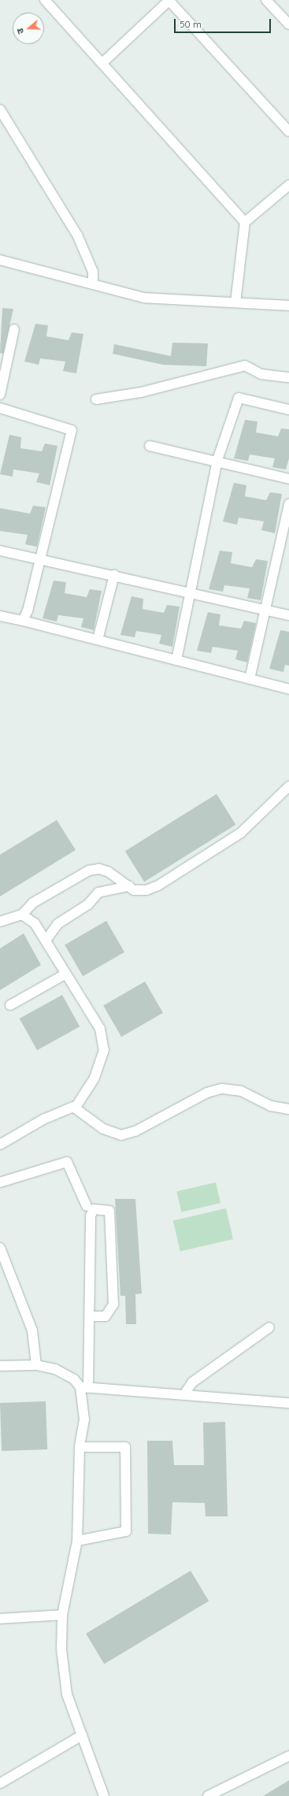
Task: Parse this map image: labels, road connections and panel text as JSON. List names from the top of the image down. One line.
{"scale_bar":"50 m","north":"left"}
